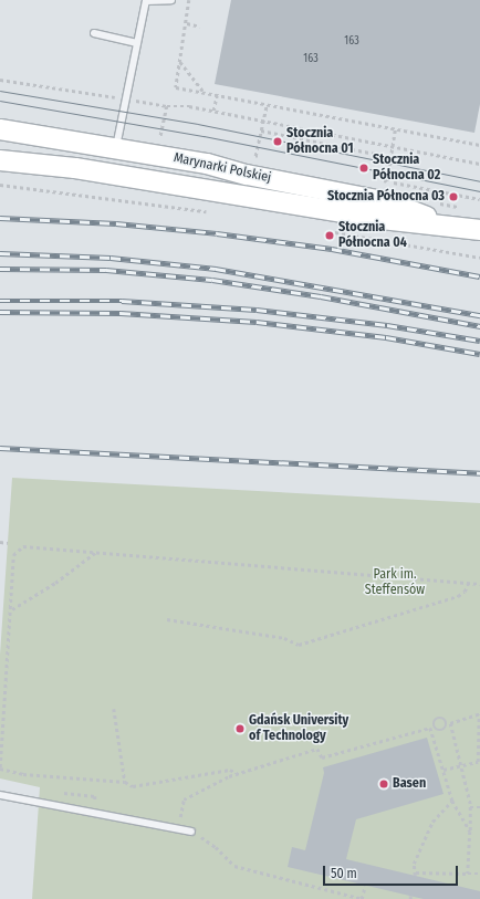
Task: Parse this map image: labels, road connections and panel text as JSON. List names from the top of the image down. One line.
{"streets":{"main road":["Marynarki Polskiej"]},"parks":["Park im. Steffensów"],"places":["Stocznia Północna 01","Stocznia Północna 02","Stocznia Północna 03","Stocznia Północna 04","Gdańsk University of Technology","Basen"],"house_numbers":["163","163"],"scale_bar":"50 m"}
